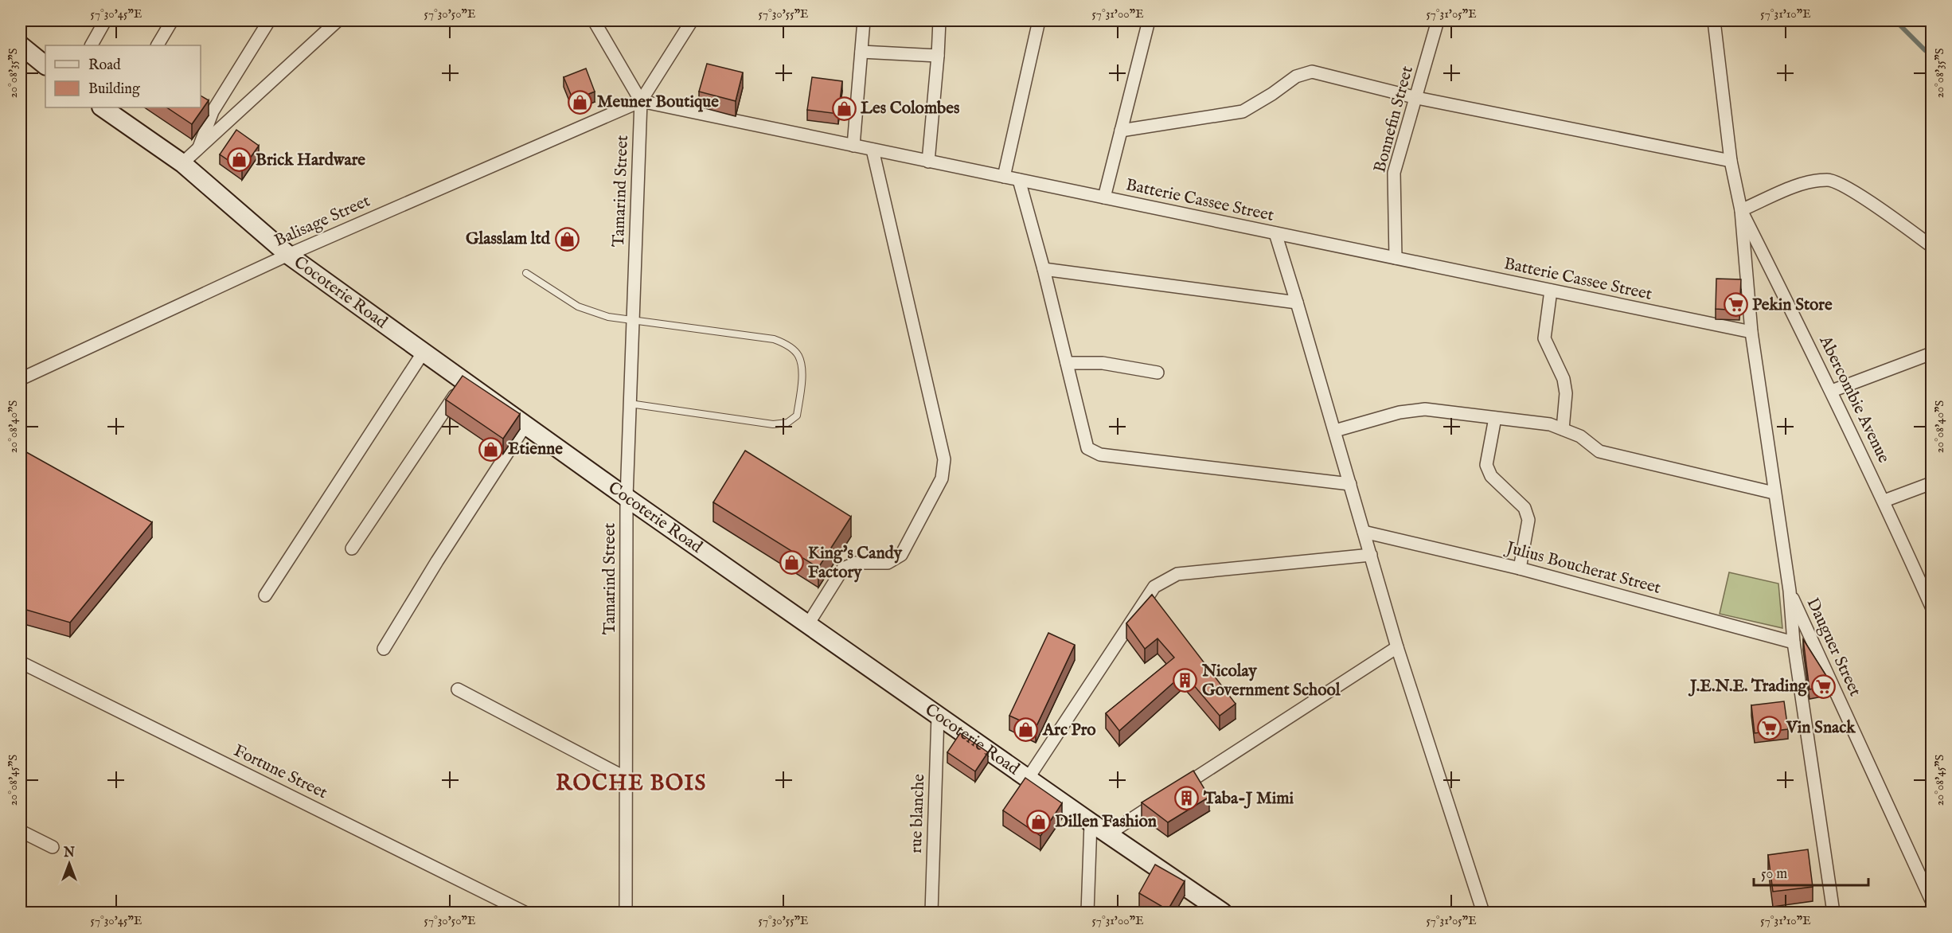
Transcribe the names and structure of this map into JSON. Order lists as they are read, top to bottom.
{
  "streets": {
    "street": [
      "Bonnefin Street",
      "Tamarind Street",
      "Batterie Cassee Street",
      "Balisage Street",
      "Cocoterie Road",
      "Abercombie Avenue",
      "Julius Boucherat Street",
      "Dauguer Street",
      "Fortune Street",
      "rue blanche"
    ]
  },
  "crossings": [
    ["Bonnefin Street", "Batterie Cassee Street"],
    ["Tamarind Street", "Batterie Cassee Street"],
    ["Tamarind Street", "Balisage Street"],
    ["Tamarind Street", "Cocoterie Road"],
    ["Batterie Cassee Street", "Balisage Street"],
    ["Balisage Street", "Cocoterie Road"],
    ["Cocoterie Road", "rue blanche"]
  ],
  "districts": ["ROCHE BOIS"],
  "places": {
    "shop": [
      "Meuner Boutique",
      "Les Colombes",
      "Brick Hardware",
      "Glasslam ltd",
      "Etienne",
      "King's Candy Factory",
      "Arc Pro",
      "Dillen Fashion"
    ],
    "supermarket": ["Pekin Store", "J.E.N.E. Trading", "Vin Snack"],
    "building": ["Nicolay Government School", "Taba-J Mimi"]
  },
  "legend": ["Road", "Building"],
  "scale_bar": "50 m",
  "north": "top",
  "coordinates": [
    "57°30'45\"E",
    "57°30'50\"E",
    "57°30'55\"E",
    "57°31'00\"E",
    "57°31'05\"E",
    "57°31'10\"E",
    "20°08'35\"S",
    "20°08'40\"S",
    "20°08'45\"S"
  ]
}
